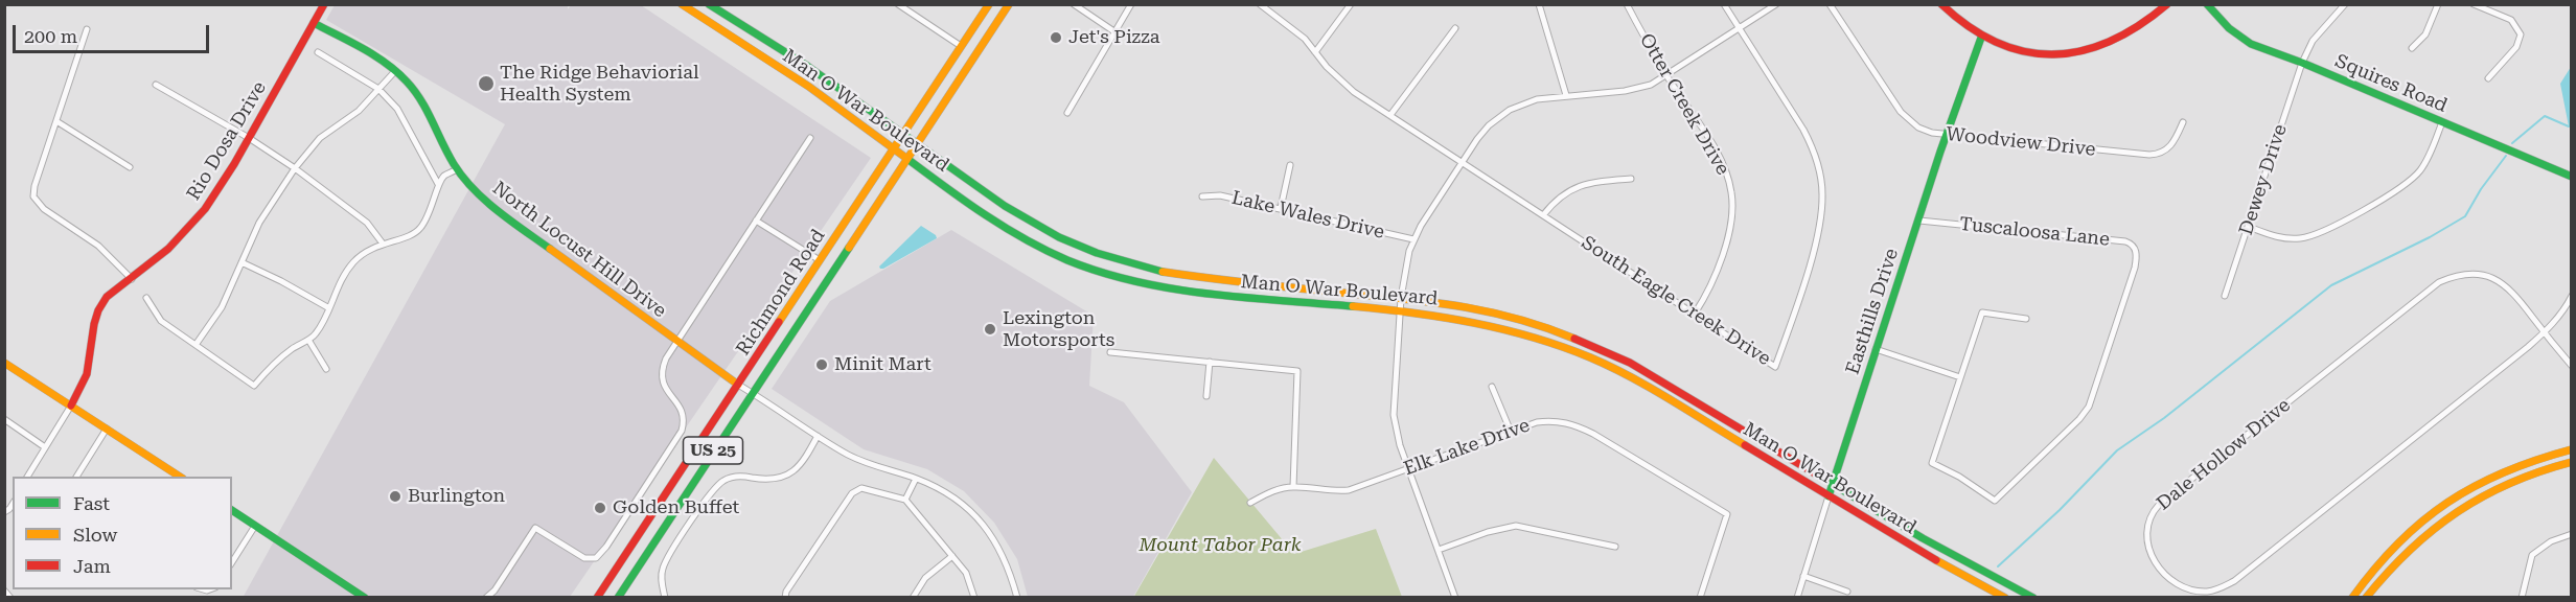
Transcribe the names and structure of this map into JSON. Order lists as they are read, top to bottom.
{
  "streets": {
    "main road": [
      "Squires Road",
      "Man O War Boulevard",
      "Rio Dosa Drive",
      "North Locust Hill Drive",
      "Richmond Road",
      "Easthills Drive",
      "US 25"
    ],
    "street": [
      "Otter Creek Drive",
      "Woodview Drive",
      "Dewey Drive",
      "Lake Wales Drive",
      "Tuscaloosa Lane",
      "South Eagle Creek Drive",
      "Elk Lake Drive",
      "Dale Hollow Drive"
    ]
  },
  "crossings": [
    ["Squires Road", "Dewey Drive"],
    ["Otter Creek Drive", "South Eagle Creek Drive"],
    ["Man O War Boulevard", "Richmond Road"],
    ["Man O War Boulevard", "Easthills Drive"],
    ["Rio Dosa Drive", "North Locust Hill Drive"],
    ["Woodview Drive", "Easthills Drive"],
    ["Tuscaloosa Lane", "Easthills Drive"],
    ["North Locust Hill Drive", "Richmond Road"]
  ],
  "parks": ["Mount Tabor Park"],
  "places": [
    "Jet's Pizza",
    "The Ridge Behaviorial Health System",
    "Lexington Motorsports",
    "Minit Mart",
    "Burlington",
    "Golden Buffet"
  ],
  "legend": ["Fast", "Slow", "Jam"],
  "scale_bar": "200 m"
}
